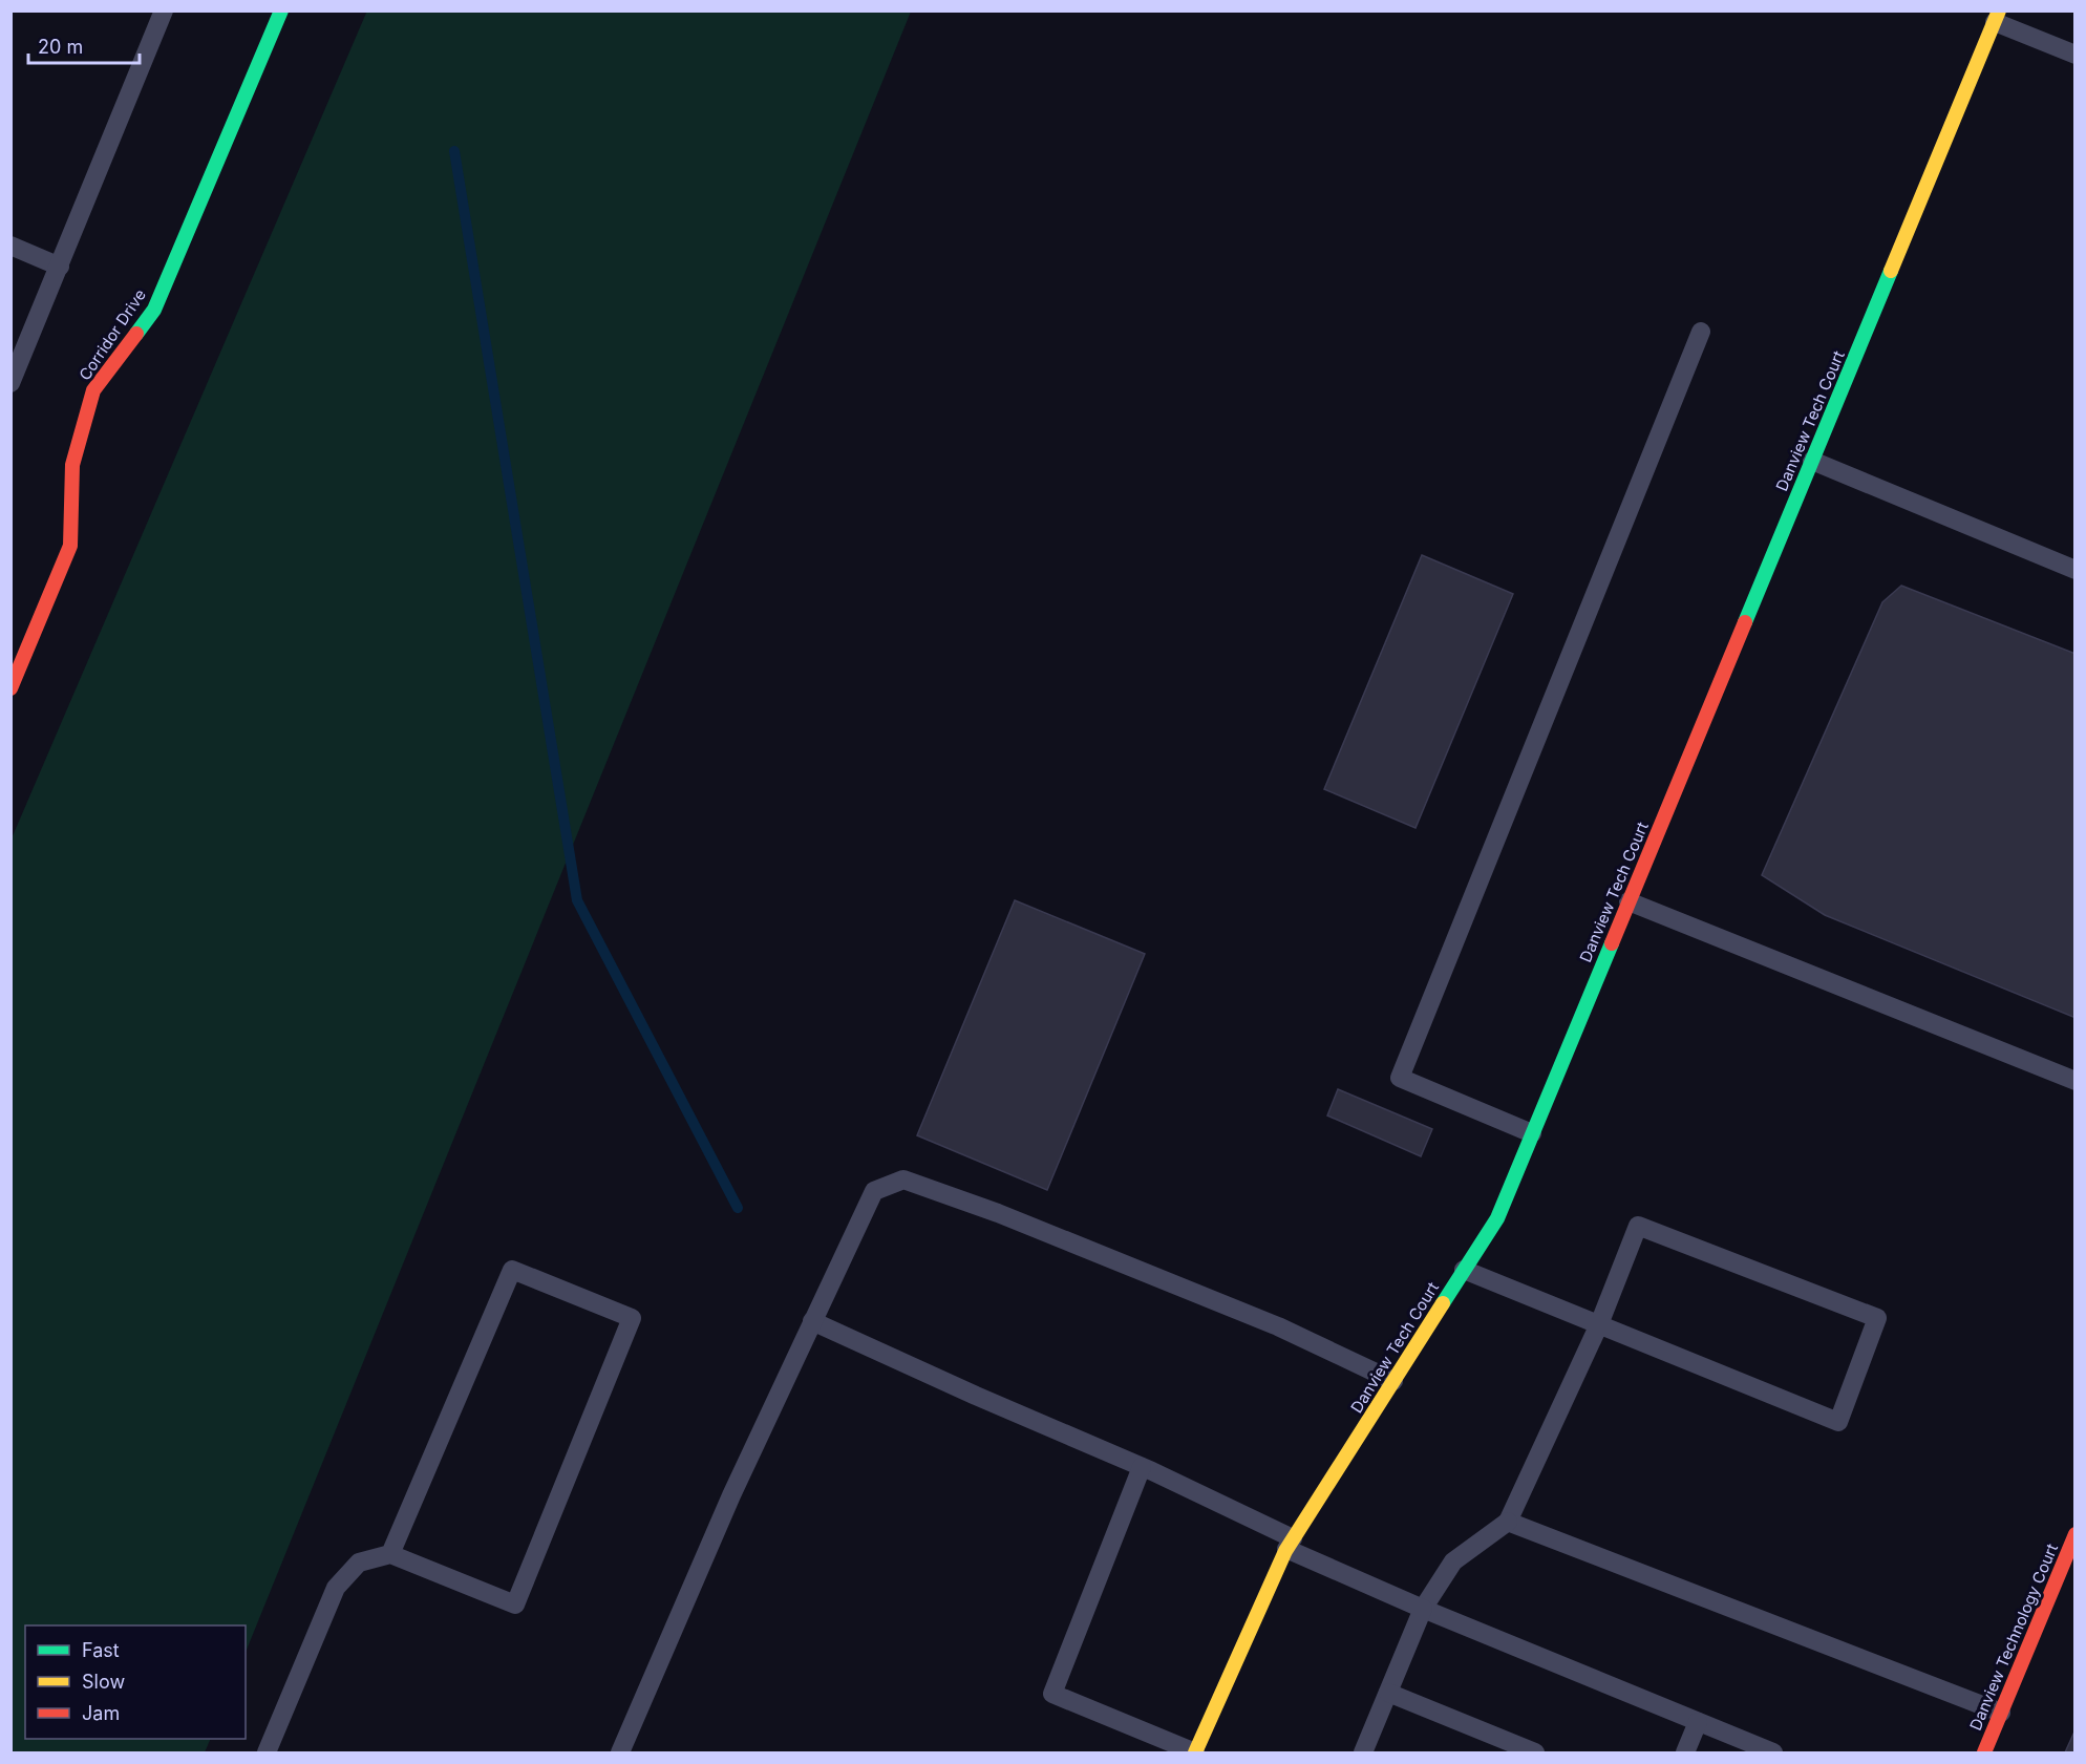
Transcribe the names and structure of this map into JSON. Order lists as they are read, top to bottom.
{
  "streets": {
    "street": ["Corridor Drive", "Danview Tech Court", "Danview Technology Court"]
  },
  "legend": ["Fast", "Slow", "Jam"],
  "scale_bar": "20 m"
}
